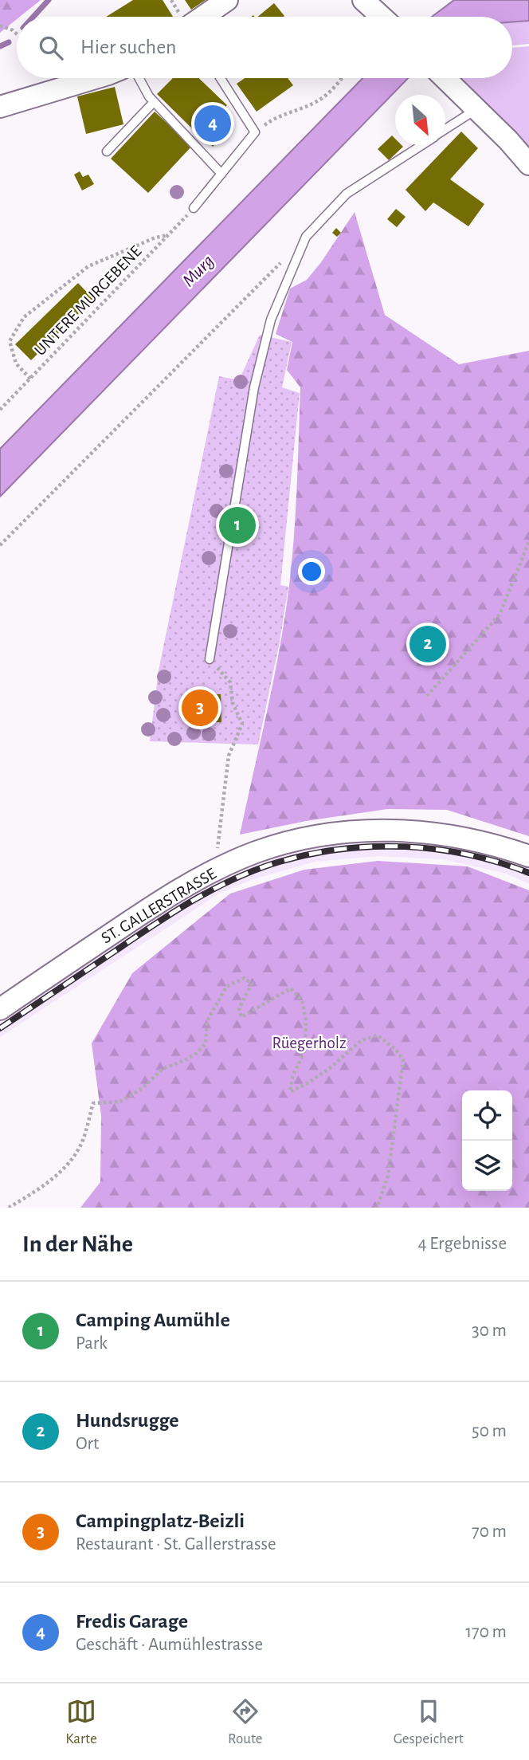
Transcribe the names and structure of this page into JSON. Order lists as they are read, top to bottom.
{
  "streets": {
    "main road": ["ST. GALLERSTRASSE"],
    "path": ["UNTERE MURGEBENE"]
  },
  "water": ["Murg"],
  "parks": ["Rüegerholz"],
  "north": "bottom right",
  "page": {
    "search": "Hier suchen",
    "pins": [
      "4",
      "1",
      "2",
      "3"
    ],
    "heading": ["In der Nähe", "4 Ergebnisse"],
    "list": [
      {
        "mark": "1",
        "name": "Camping Aumühle",
        "note": "Park",
        "value": "30 m"
      },
      {
        "mark": "2",
        "name": "Hundsrugge",
        "note": "Ort",
        "value": "50 m"
      },
      {
        "mark": "3",
        "name": "Campingplatz-Beizli",
        "note": "Restaurant · St. Gallerstrasse",
        "value": "70 m"
      },
      {
        "mark": "4",
        "name": "Fredis Garage",
        "note": "Geschäft · Aumühlestrasse",
        "value": "170 m"
      }
    ],
    "nav": ["Karte", "Route", "Gespeichert"]
  }
}
